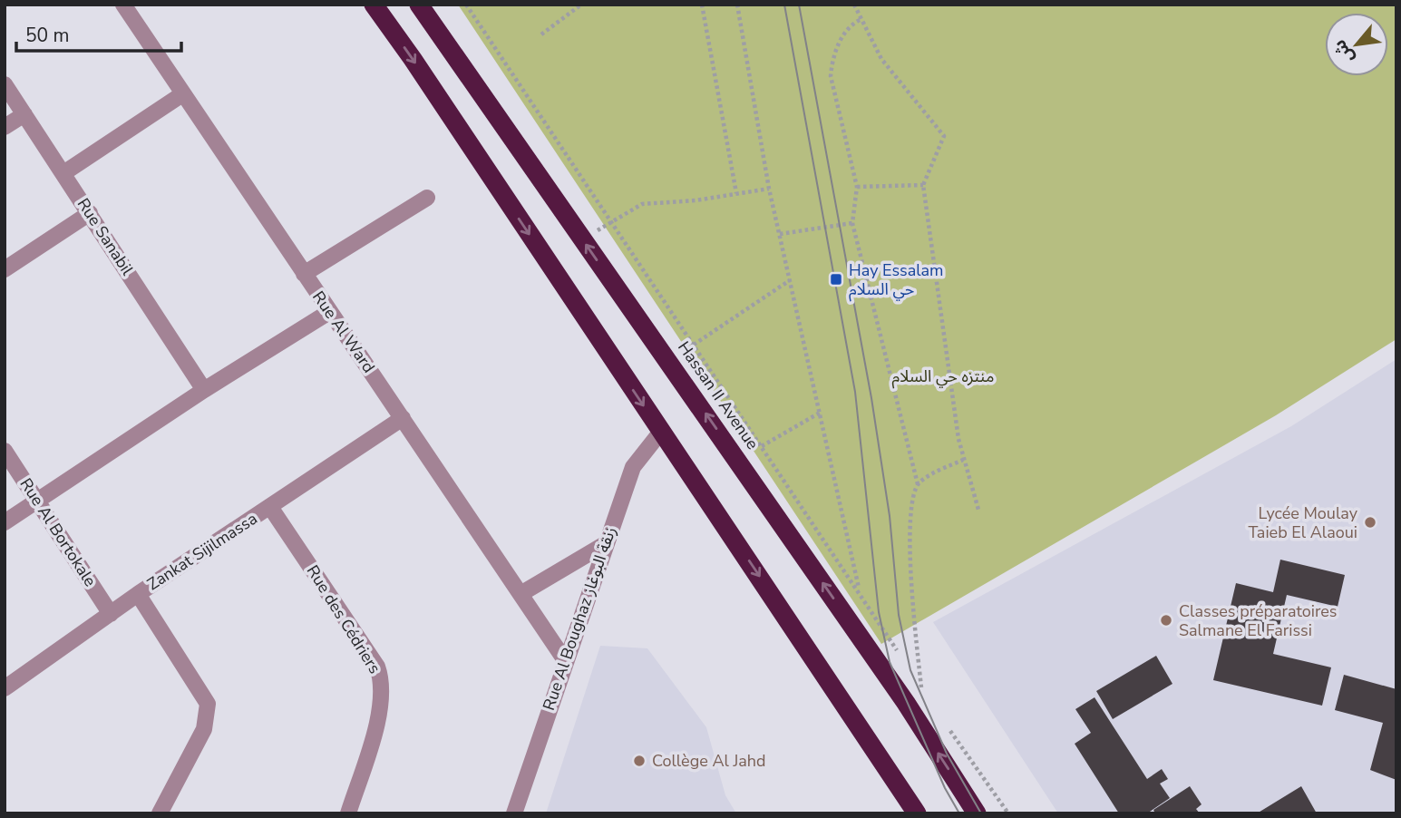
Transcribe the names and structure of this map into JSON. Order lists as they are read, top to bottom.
{
  "streets": {
    "highway": ["Hassan II Avenue"],
    "street": [
      "Rue Sanabil",
      "Rue Al Ward",
      "Rue Al Bortokale",
      "Zankat Sijilmassa",
      "Rue Al Boughaz زنقة البوغاز",
      "Rue des Cédriers"
    ]
  },
  "crossings": [
    ["Rue Al Ward", "Zankat Sijilmassa"],
    ["Rue Al Ward", "Rue Al Boughaz زنقة البوغاز"],
    ["Rue Al Bortokale", "Zankat Sijilmassa"],
    ["Zankat Sijilmassa", "Rue des Cédriers"]
  ],
  "parks": ["منتزه حي السلام"],
  "places": {
    "transit": ["Hay Essalam حي السلام"],
    "other": ["Lycée Moulay Taieb El Alaoui", "Classes préparatoires Salmane El Farissi", "Collège Al Jahd"]
  },
  "scale_bar": "50 m",
  "north": "bottom left"
}
